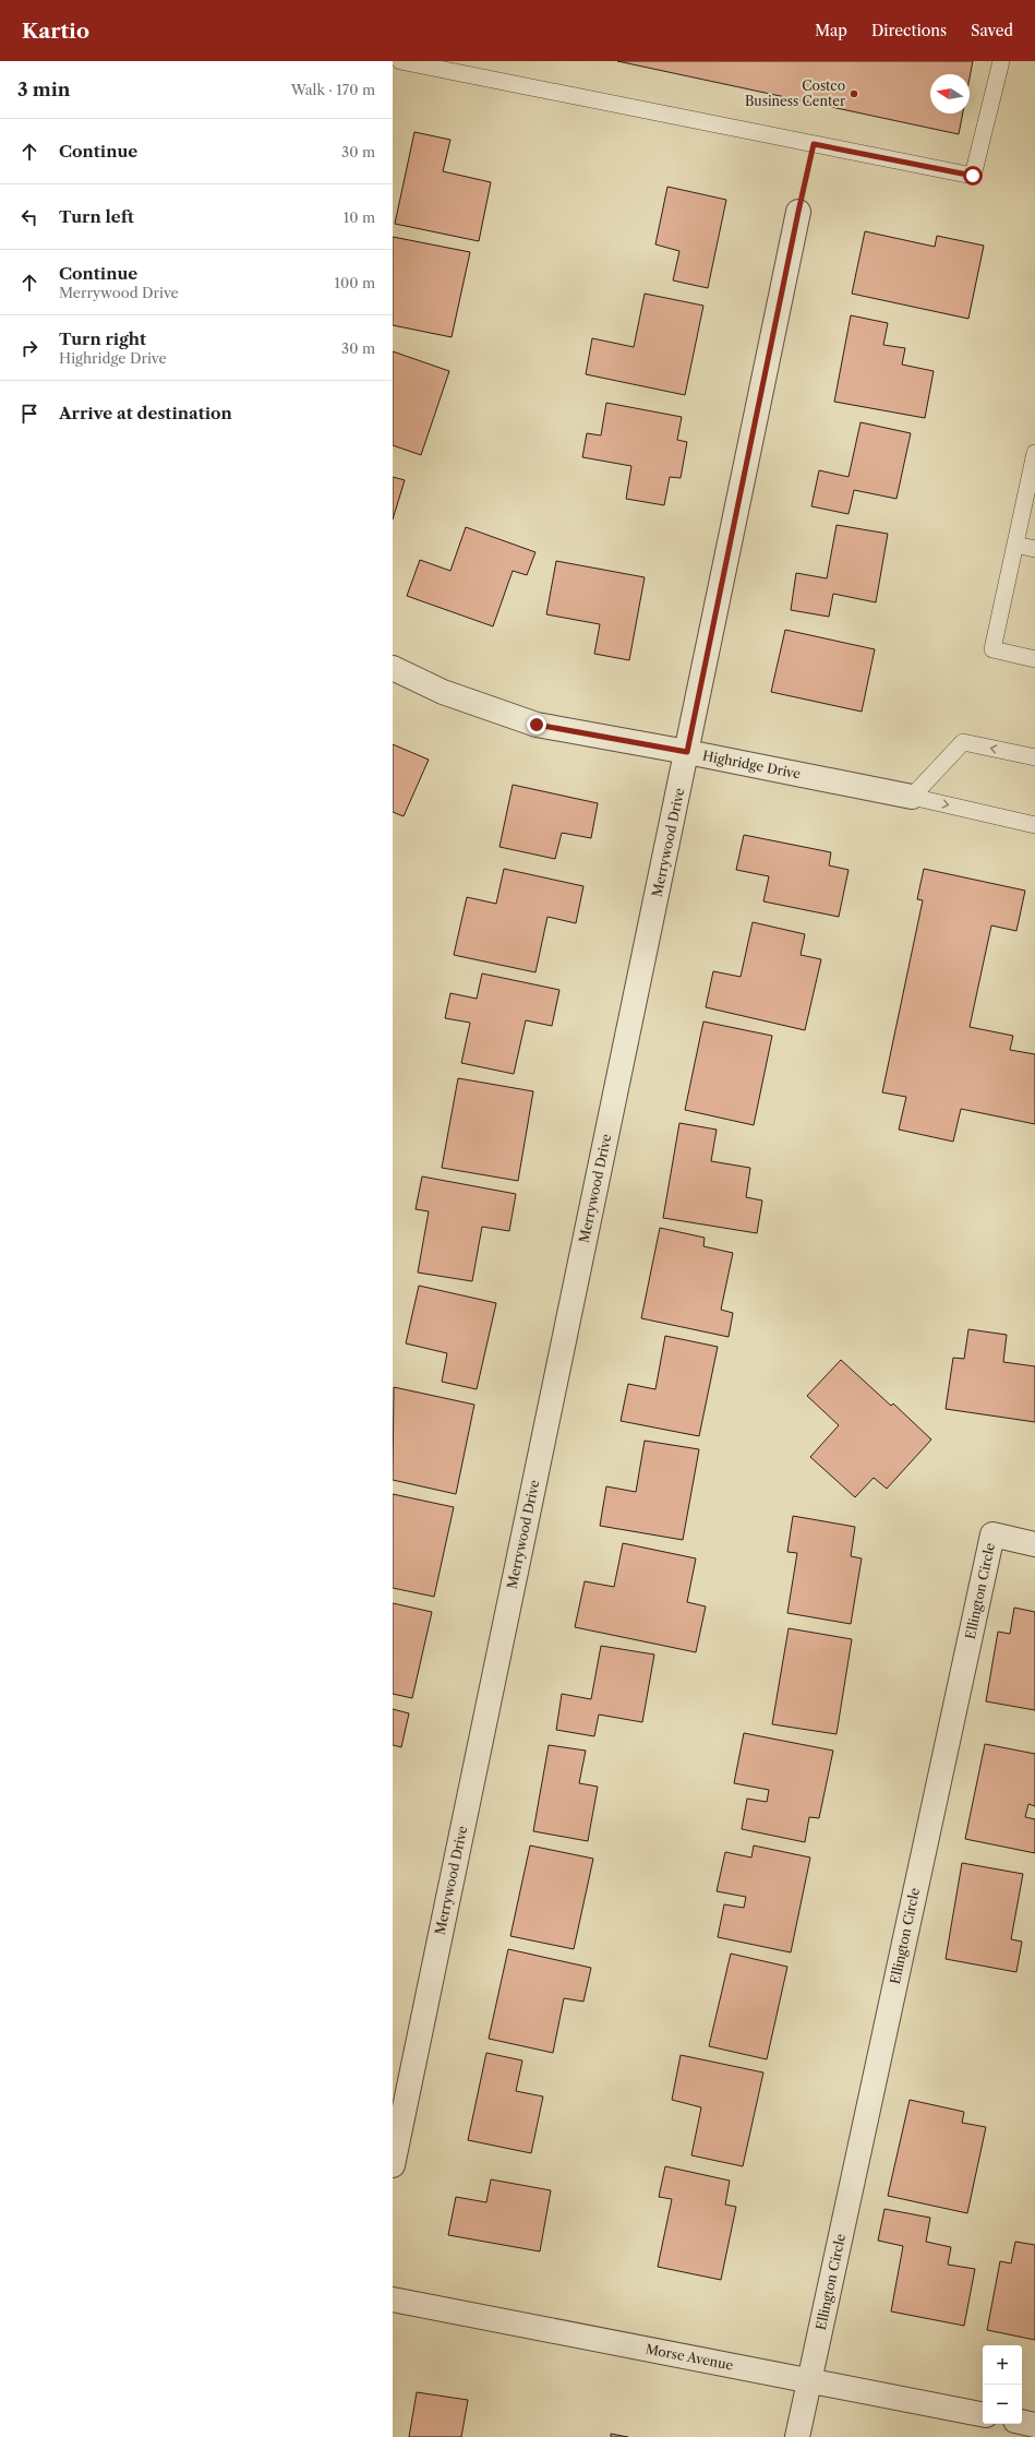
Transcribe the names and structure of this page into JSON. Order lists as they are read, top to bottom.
{
  "streets": {
    "street": [
      "Highridge Drive",
      "Merrywood Drive",
      "Ellington Circle",
      "Morse Avenue"
    ]
  },
  "crossings": [
    ["Highridge Drive", "Merrywood Drive"],
    ["Ellington Circle", "Morse Avenue"]
  ],
  "places": ["Costco Business Center"],
  "north": "left",
  "page": {
    "header": "Kartio",
    "nav": ["Map", "Directions", "Saved"],
    "heading": ["3 min", "Walk · 170 m"],
    "list": [
      ["Continue", "30 m"],
      ["Turn left", "10 m"],
      ["Continue", "Merrywood Drive", "100 m"],
      ["Turn right", "Highridge Drive", "30 m"],
      "Arrive at destination"
    ],
    "map_buttons": ["+", "−"]
  }
}
